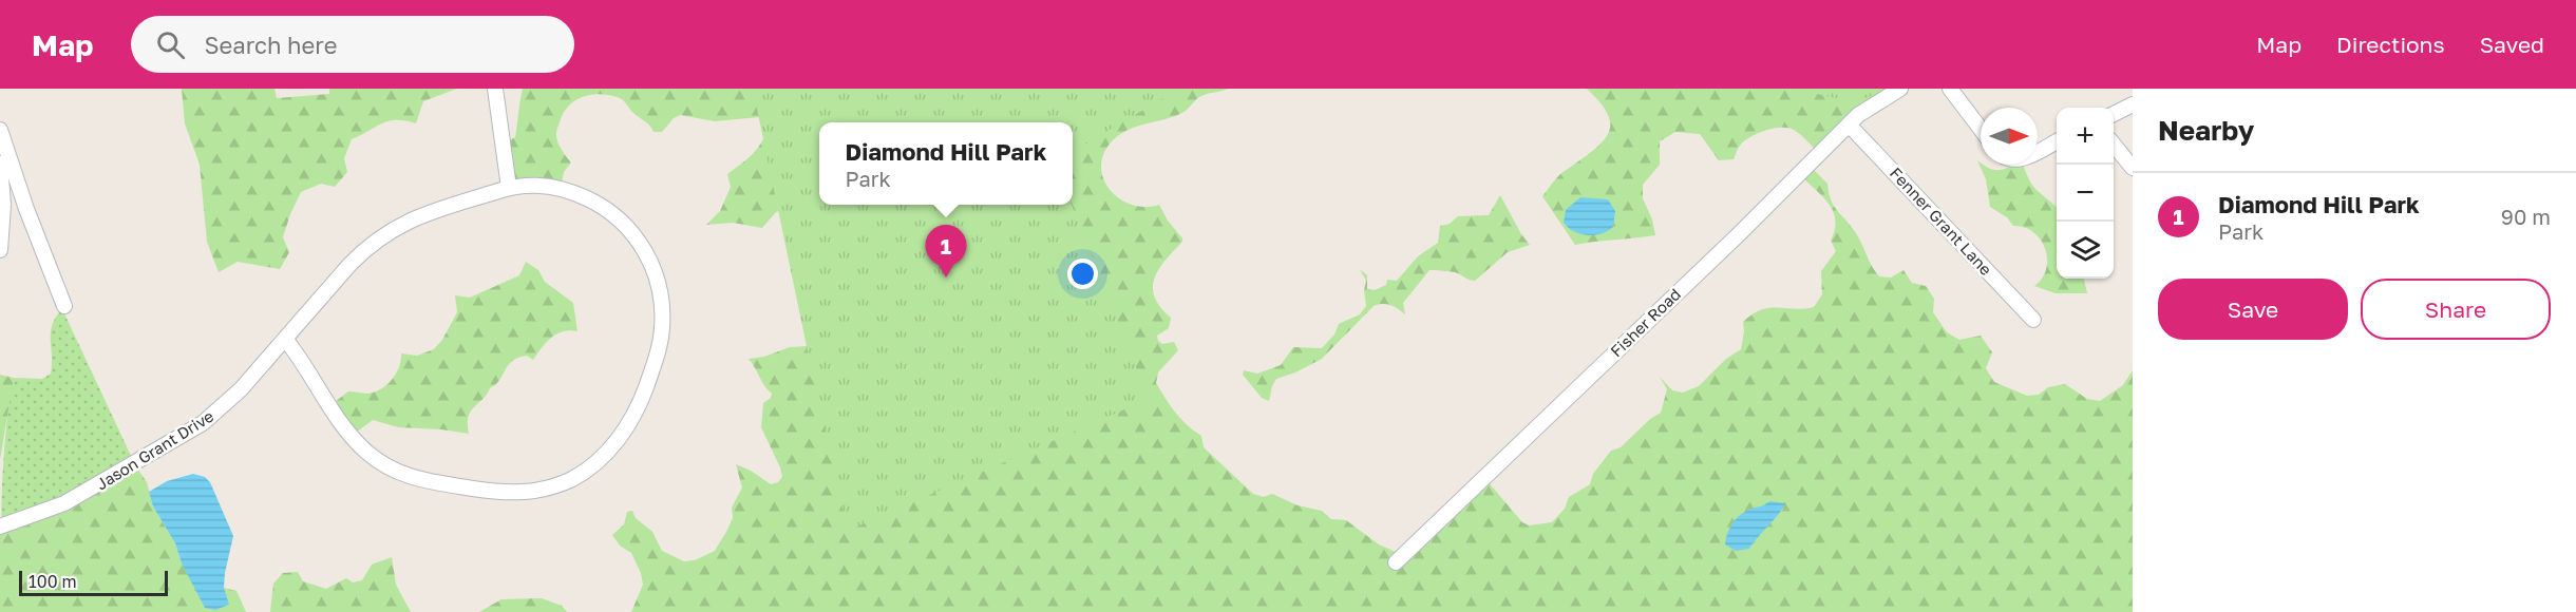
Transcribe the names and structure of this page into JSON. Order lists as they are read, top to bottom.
{
  "streets": {
    "street": ["Fenner Grant Lane", "Fisher Road", "Jason Grant Drive"]
  },
  "crossings": [
    ["Fenner Grant Lane", "Fisher Road"]
  ],
  "scale_bar": "100 m",
  "north": "right",
  "page": {
    "header": "Map",
    "search": "Search here",
    "nav": ["Map", "Directions", "Saved"],
    "heading": "Nearby",
    "map_buttons": ["+", "−"],
    "popup": ["Diamond Hill Park", "Park"],
    "list": [
      {
        "mark": "1",
        "name": "Diamond Hill Park",
        "note": "Park",
        "value": "90 m"
      }
    ],
    "pins": "1",
    "buttons": ["Save", "Share"],
    "scale": "100 m"
  }
}
